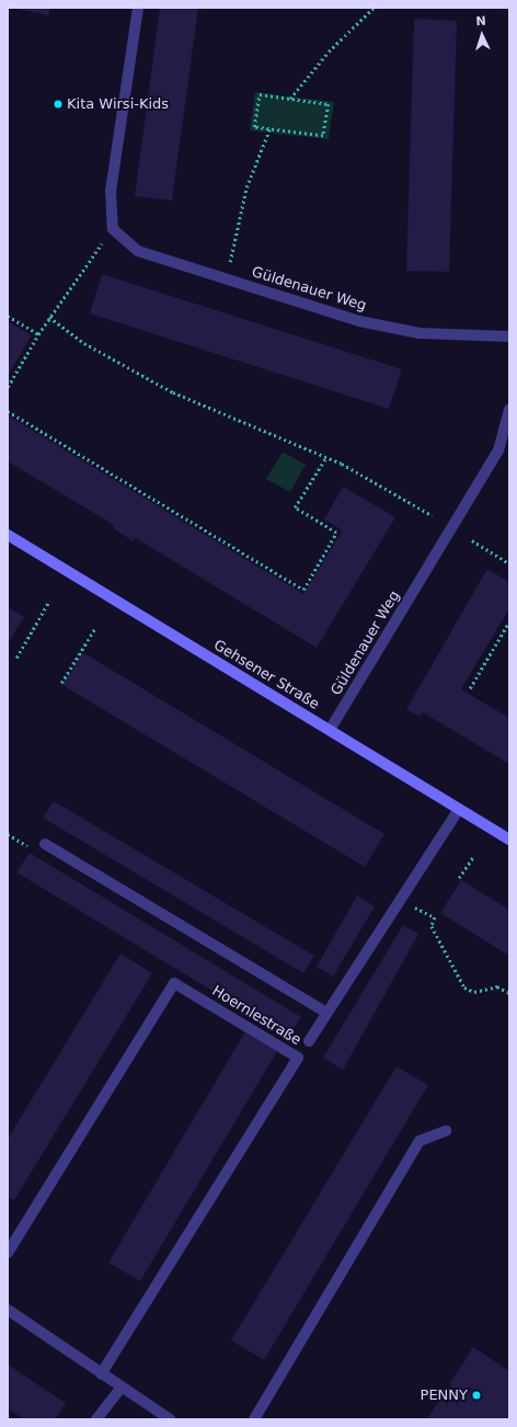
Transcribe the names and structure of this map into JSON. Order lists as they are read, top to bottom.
{
  "streets": {
    "main road": ["Gehsener Straße"],
    "street": ["Güldenauer Weg", "Hoernlestraße"]
  },
  "crossings": [
    ["Güldenauer Weg", "Gehsener Straße"]
  ],
  "places": ["Kita Wirsi-Kids", "PENNY"],
  "north": "top"
}
